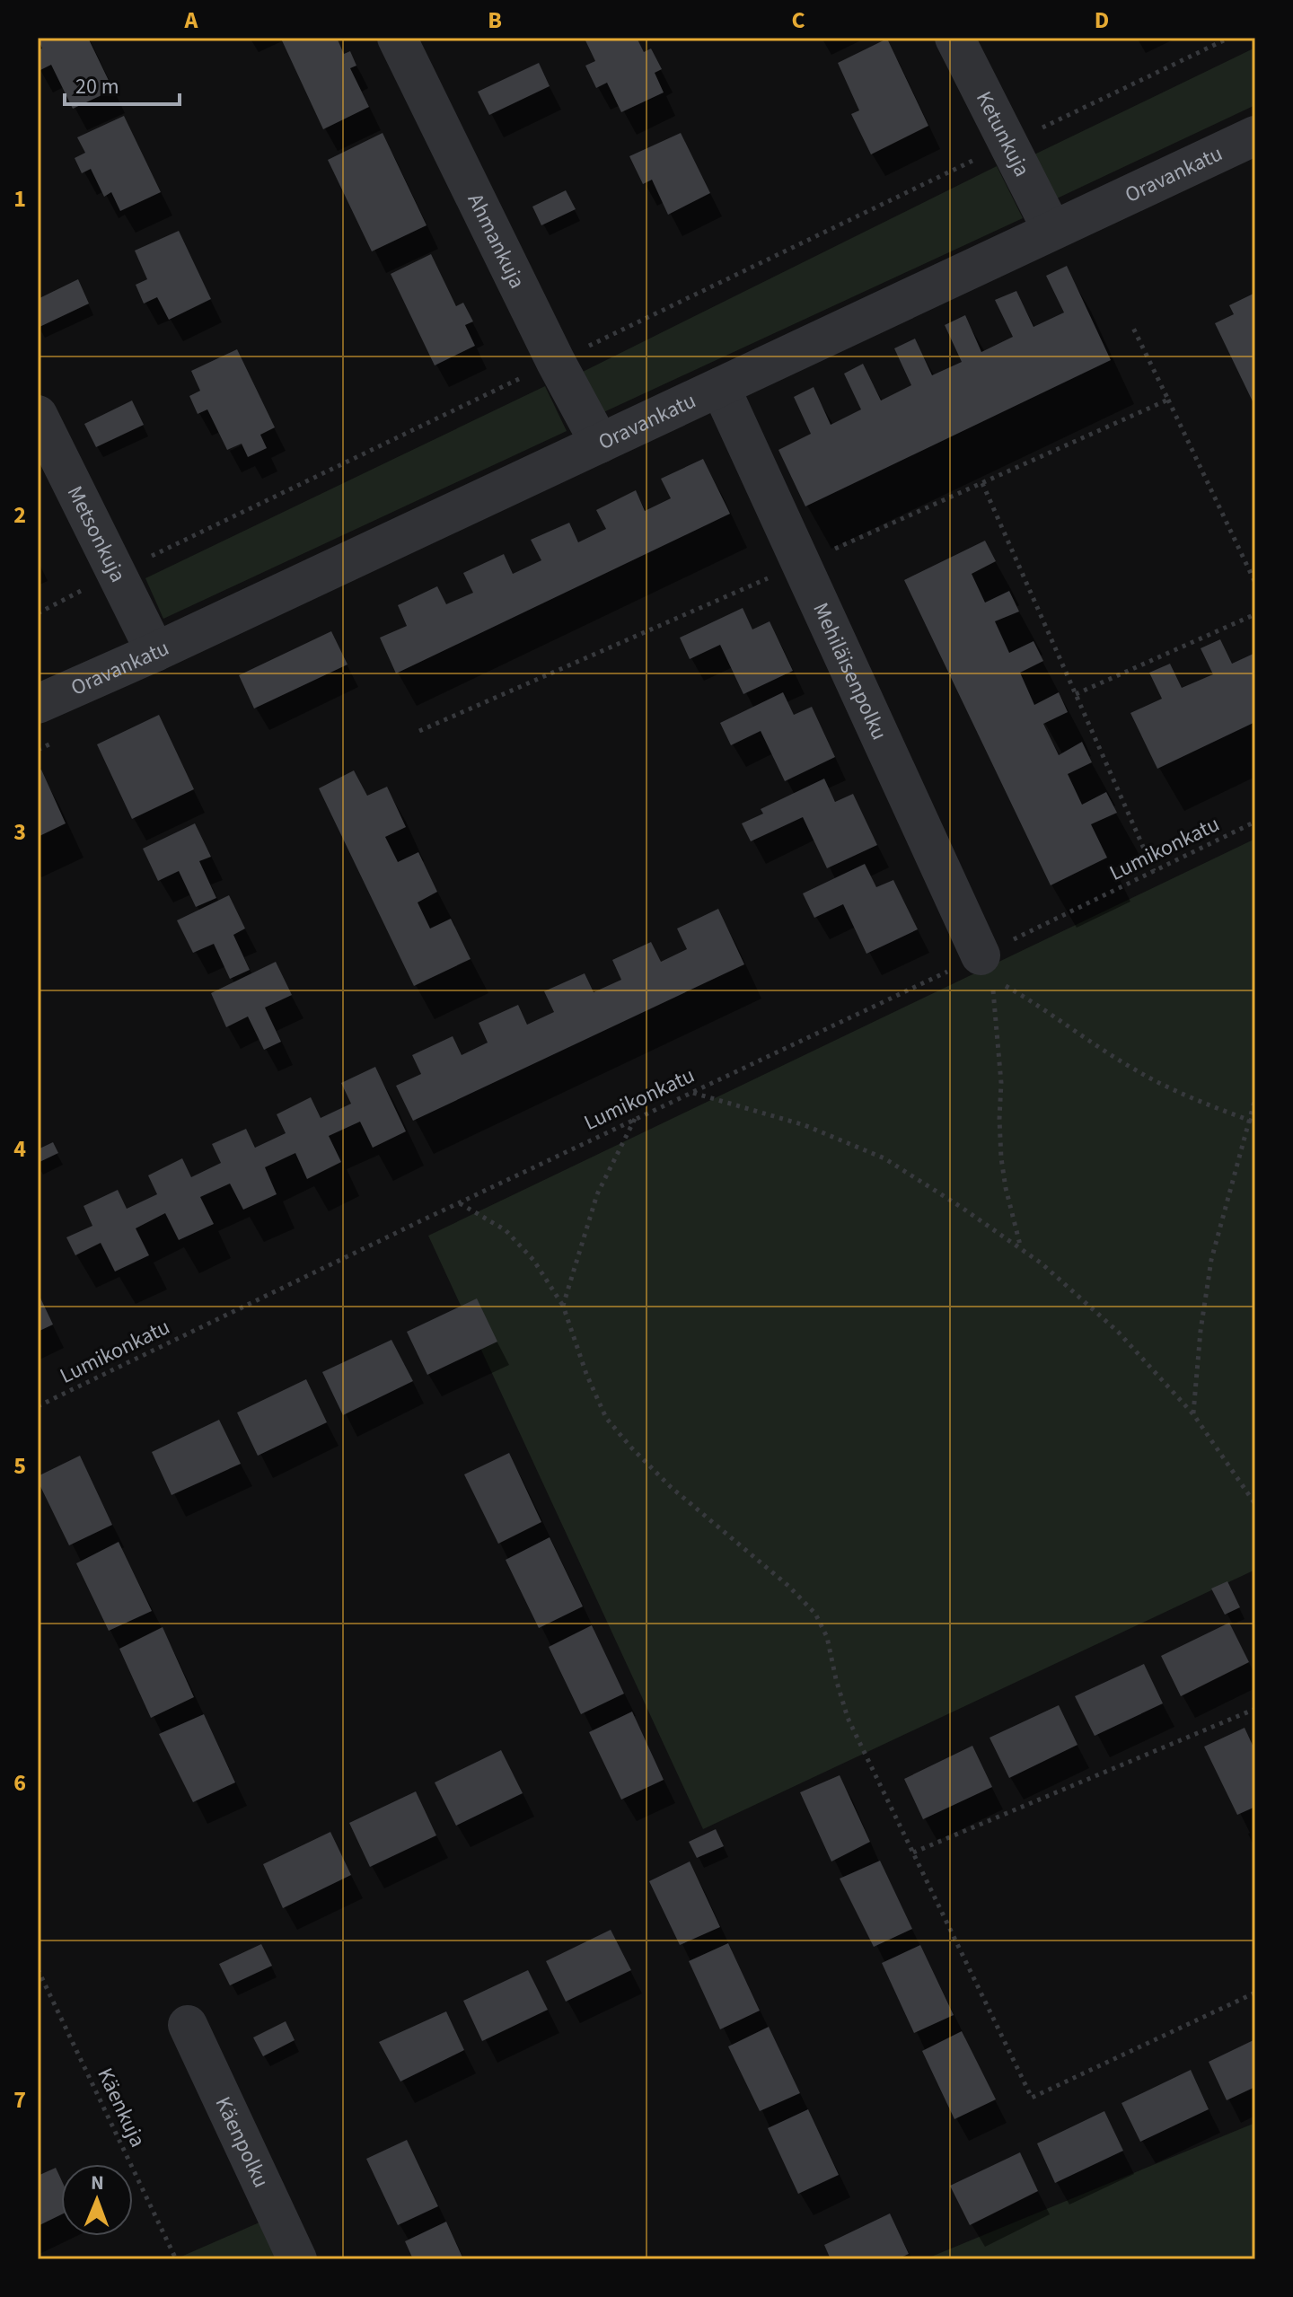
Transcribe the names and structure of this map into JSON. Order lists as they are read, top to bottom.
{
  "streets": {
    "street": [
      "Ketunkuja",
      "Oravankatu",
      "Ahmankuja",
      "Metsonkuja",
      "Mehiläisenpolku",
      "Käenpolku"
    ],
    "path": ["Lumikonkatu", "Käenkuja"]
  },
  "crossings": [
    ["Ketunkuja", "Oravankatu"],
    ["Oravankatu", "Ahmankuja"],
    ["Oravankatu", "Metsonkuja"],
    ["Oravankatu", "Mehiläisenpolku"],
    ["Mehiläisenpolku", "Lumikonkatu"]
  ],
  "scale_bar": "20 m",
  "north": "top",
  "grid": {
    "columns": [
      "A",
      "B",
      "C",
      "D"
    ],
    "rows": [
      "1",
      "2",
      "3",
      "4",
      "5",
      "6",
      "7"
    ]
  }
}
